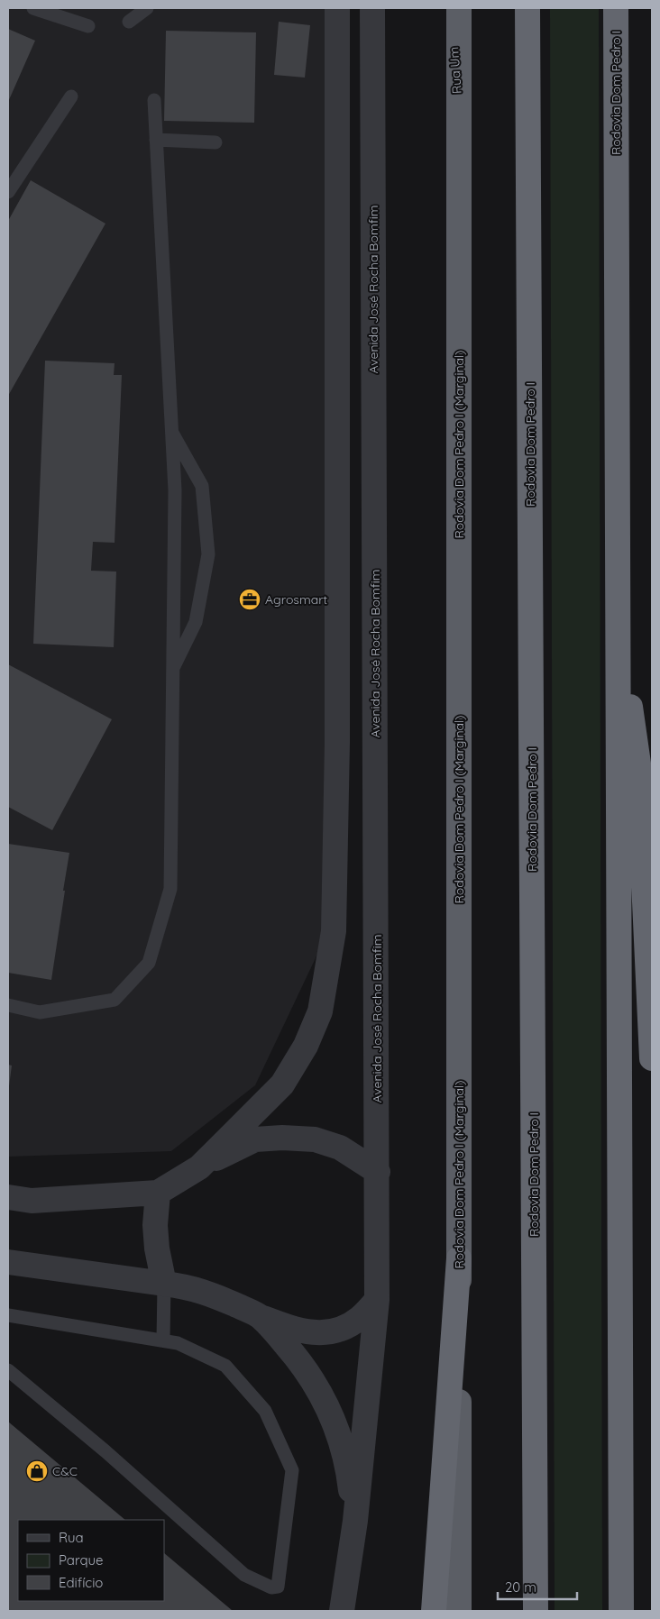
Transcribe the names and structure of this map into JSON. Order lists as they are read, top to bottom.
{
  "streets": {
    "highway": ["Rodovia Dom Pedro I", "Rodovia Dom Pedro I (Marginal)"],
    "street": ["Rua Um", "Avenida José Rocha Bomfim"]
  },
  "crossings": [
    ["Rua Um", "Rodovia Dom Pedro I (Marginal)"]
  ],
  "places": {
    "office": ["Agrosmart"],
    "shop": ["C&C"]
  },
  "legend": ["Rua", "Parque", "Edifício"],
  "scale_bar": "20 m"
}
